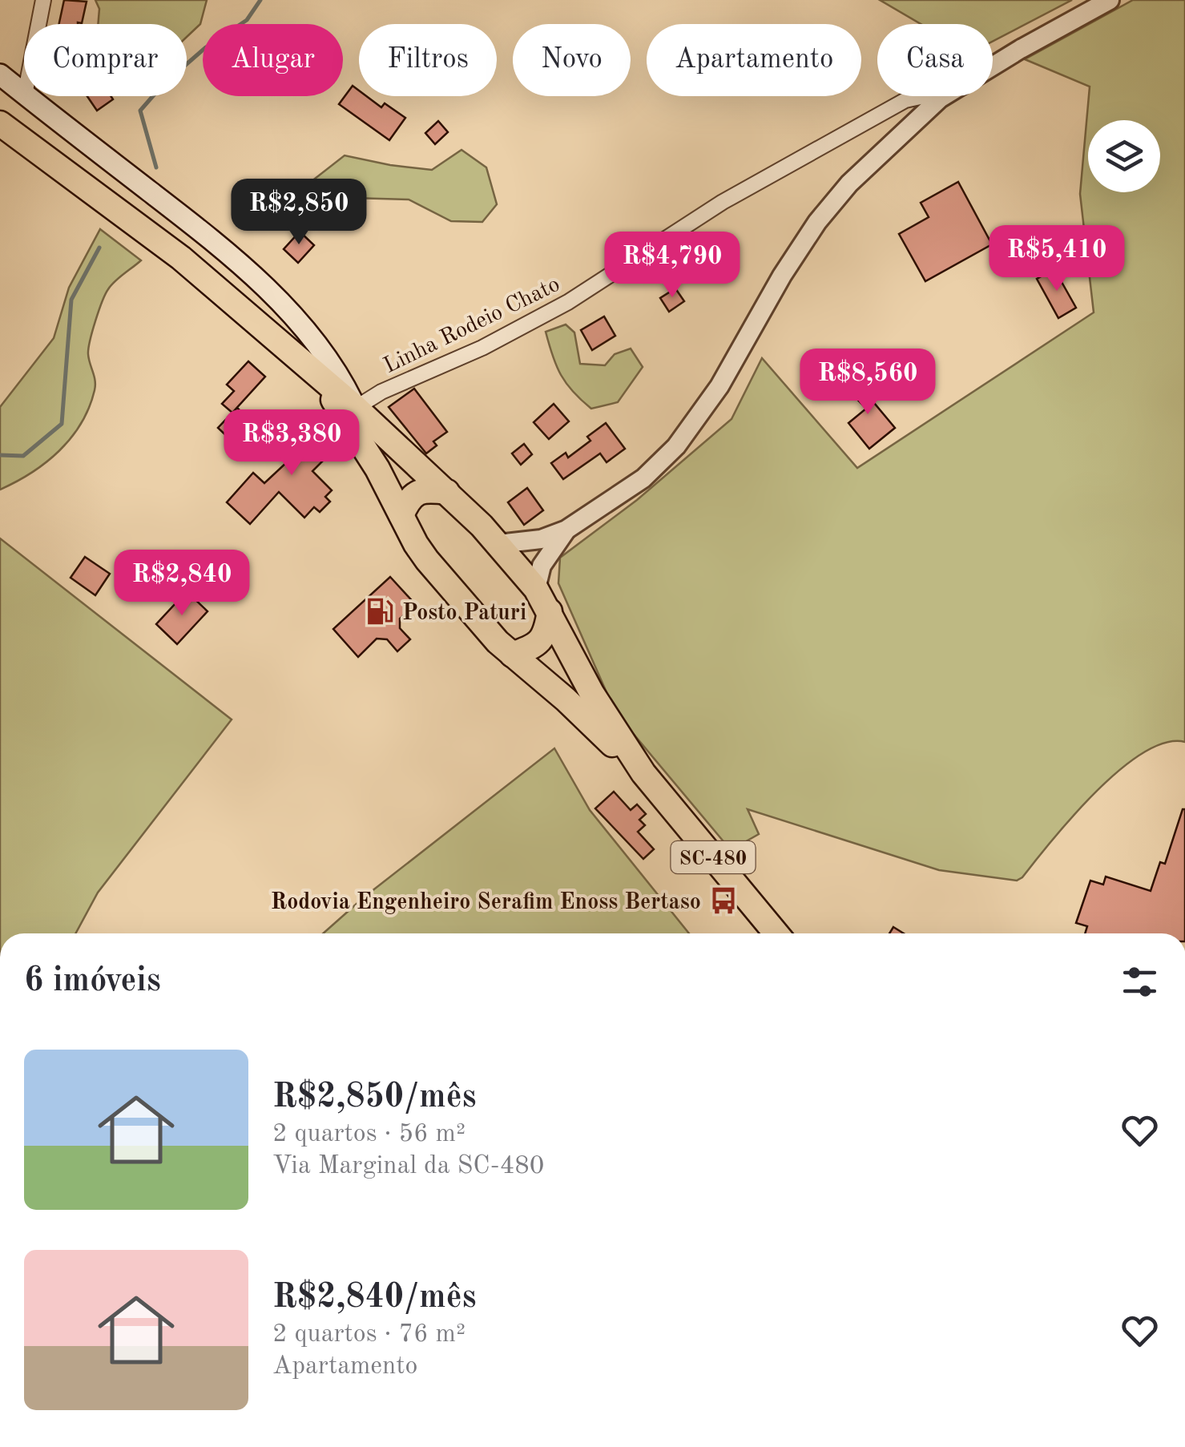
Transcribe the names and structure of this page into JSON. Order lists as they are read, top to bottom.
{
  "streets": {
    "highway": ["SC-480"],
    "street": ["Linha Rodeio Chato"]
  },
  "crossings": [
    ["Linha Rodeio Chato", "SC-480"]
  ],
  "places": {
    "fuel station": ["Posto Paturi"],
    "bus stop": ["Rodovia Engenheiro Serafim Enoss Bertaso"]
  },
  "page": {
    "chip": [
      "Comprar",
      "Alugar",
      "Filtros",
      "Novo",
      "Apartamento",
      "Casa"
    ],
    "price": [
      "R$2,850",
      "R$5,410",
      "R$4,790",
      "R$8,560",
      "R$3,380",
      "R$2,840"
    ],
    "heading": "6 imóveis",
    "list": [
      {
        "name": "R$2,850/mês",
        "note": "2 quartos · 56 m² · Via Marginal da SC-480"
      },
      {
        "name": "R$2,840/mês",
        "note": "2 quartos · 76 m² · Apartamento"
      }
    ]
  }
}
